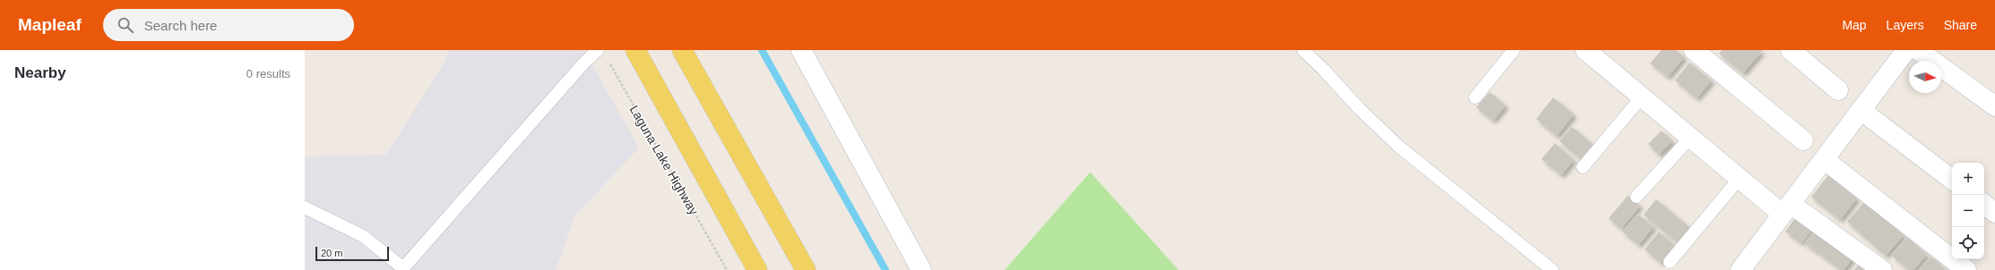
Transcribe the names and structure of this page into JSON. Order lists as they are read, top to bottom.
{
  "streets": {
    "path": ["Laguna Lake Highway"]
  },
  "scale_bar": "20 m",
  "north": "right",
  "page": {
    "header": "Mapleaf",
    "search": "Search here",
    "nav": ["Map", "Layers", "Share"],
    "heading": ["Nearby", "0 results"],
    "map_buttons": ["+", "−"],
    "scale": "20 m"
  }
}
